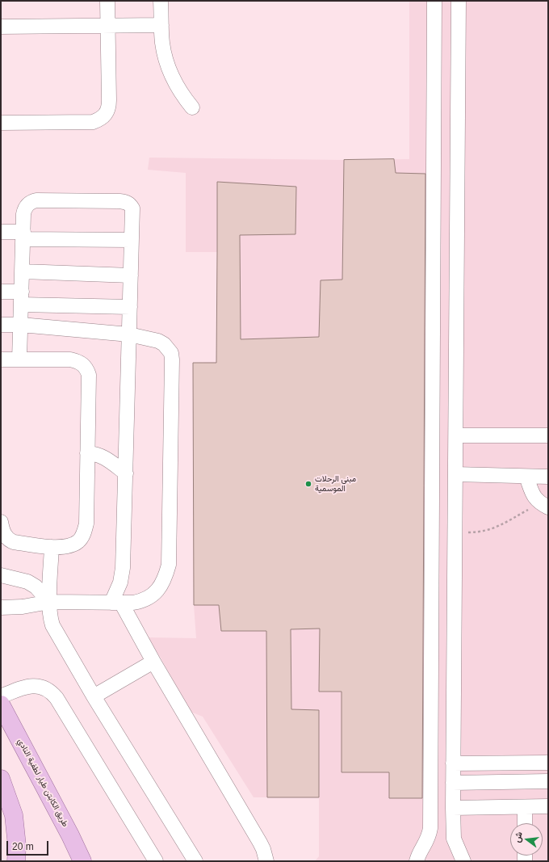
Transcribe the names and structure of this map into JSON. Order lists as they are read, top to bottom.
{
  "streets": {
    "main road": ["طريق الكابتن طيار لطفية النادي"]
  },
  "places": ["مبنى الرحلات الموسمية"],
  "scale_bar": "20 m",
  "north": "left"
}
